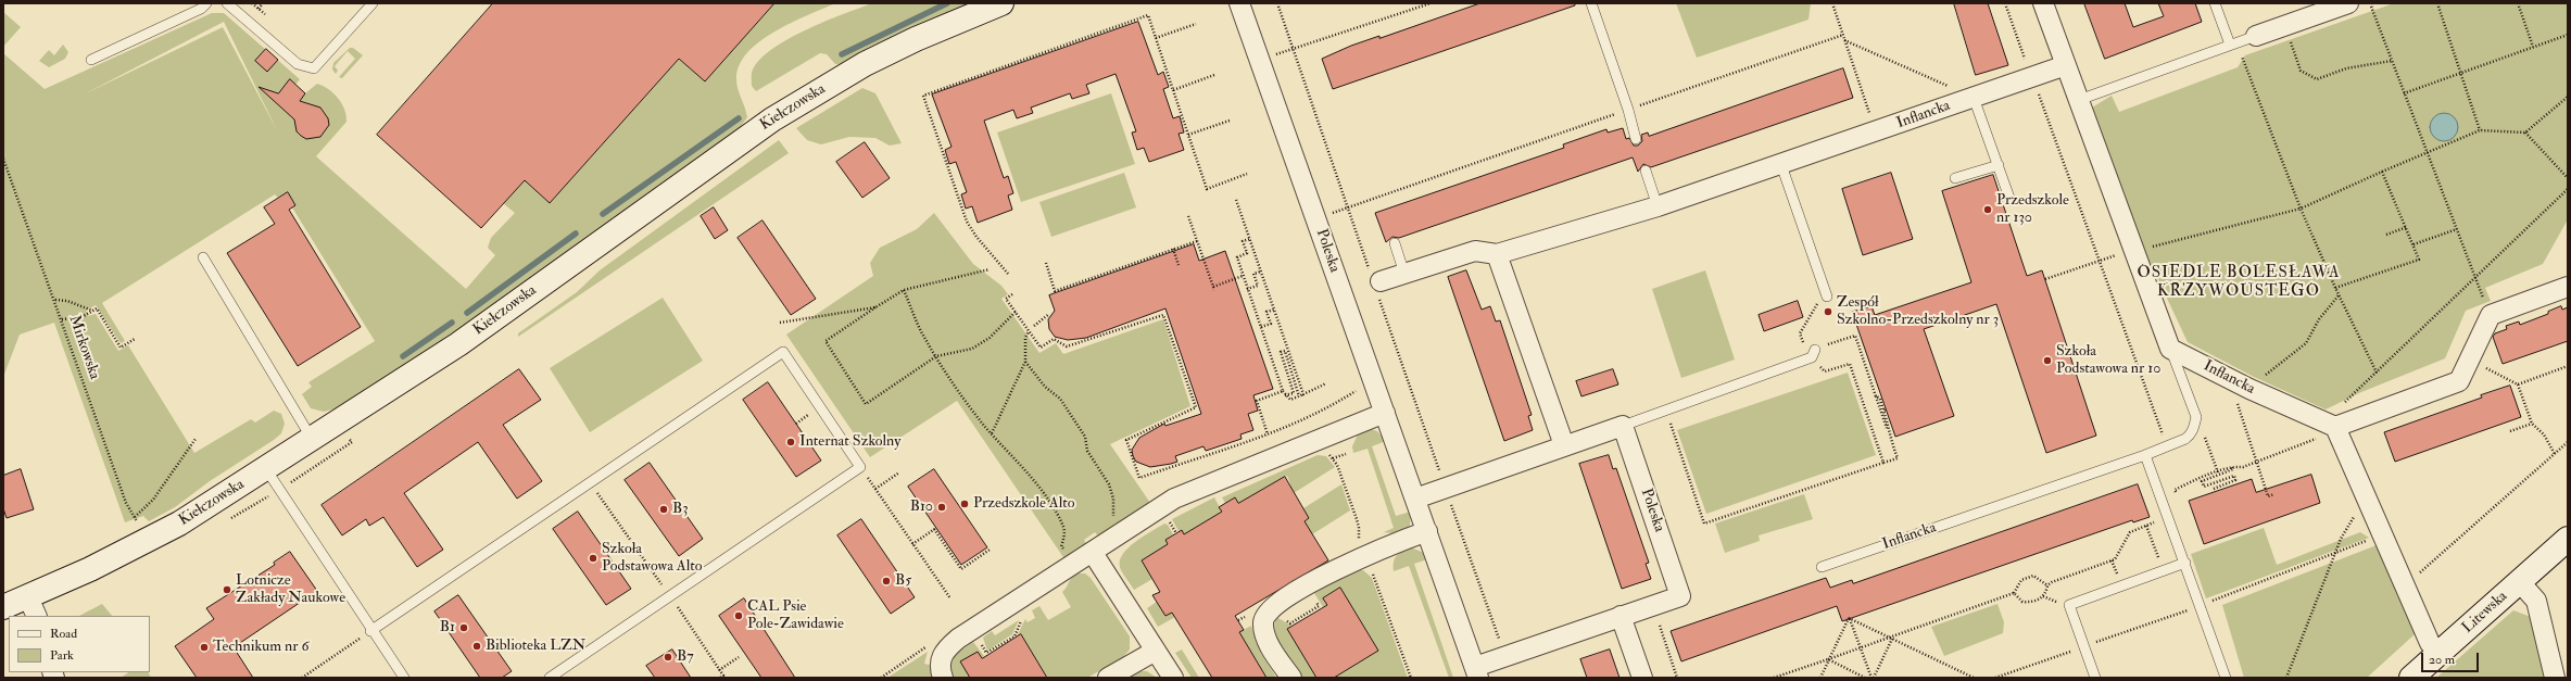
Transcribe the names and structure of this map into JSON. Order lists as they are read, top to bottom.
{
  "streets": {
    "street": [
      "Kiełczowska",
      "Inflancka",
      "Poleska",
      "Litewska"
    ],
    "path": ["Mirkowska"]
  },
  "crossings": [
    ["Kiełczowska", "Mirkowska"]
  ],
  "districts": ["OSIEDLE BOLESŁAWA KRZYWOUSTEGO"],
  "places": [
    "Przedszkole nr 130",
    "Zespół Szkolno-Przedszkolny nr 3",
    "Szkoła Podstawowa nr 10",
    "Internat Szkolny",
    "Przedszkole Alto",
    "B10",
    "B3",
    "Szkoła Podstawowa Alto",
    "B5",
    "Lotnicze Zakłady Naukowe",
    "CAL Psie Pole-Zawidawie",
    "B1",
    "Biblioteka LZN",
    "Technikum nr 6",
    "B7"
  ],
  "legend": ["Road", "Park"],
  "scale_bar": "20 m"
}
